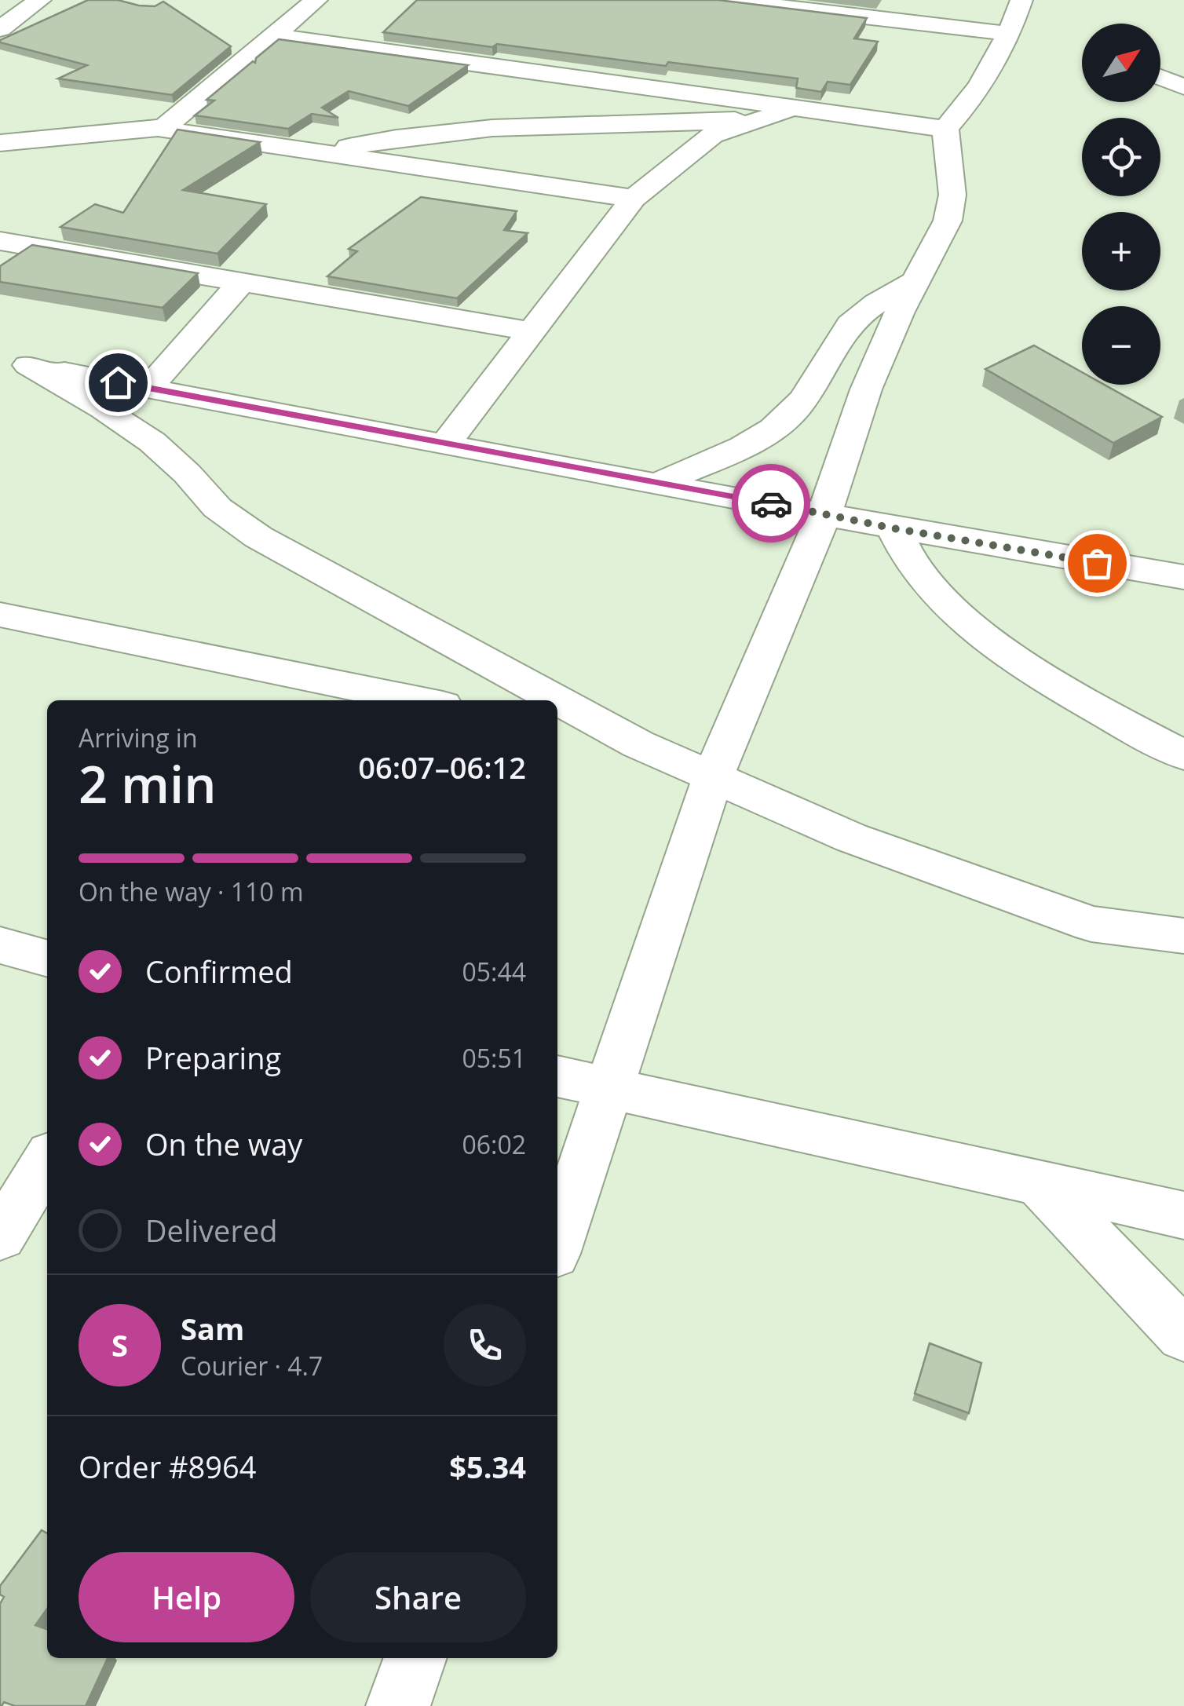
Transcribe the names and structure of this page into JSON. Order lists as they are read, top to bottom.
{
  "north": "top right",
  "page": {
    "map_buttons": ["+", "−"],
    "heading": ["2 min", "Arriving in", "06:07–06:12"],
    "panel": [
      "Sam",
      "Courier · 4.7",
      "Order #8964",
      "$5.34"
    ],
    "bar": "On the way · 110 m",
    "list": [
      ["Confirmed", "05:44"],
      ["Preparing", "05:51"],
      ["On the way", "06:02"],
      "Delivered"
    ],
    "round": "S",
    "buttons": ["Help", "Share"]
  }
}
